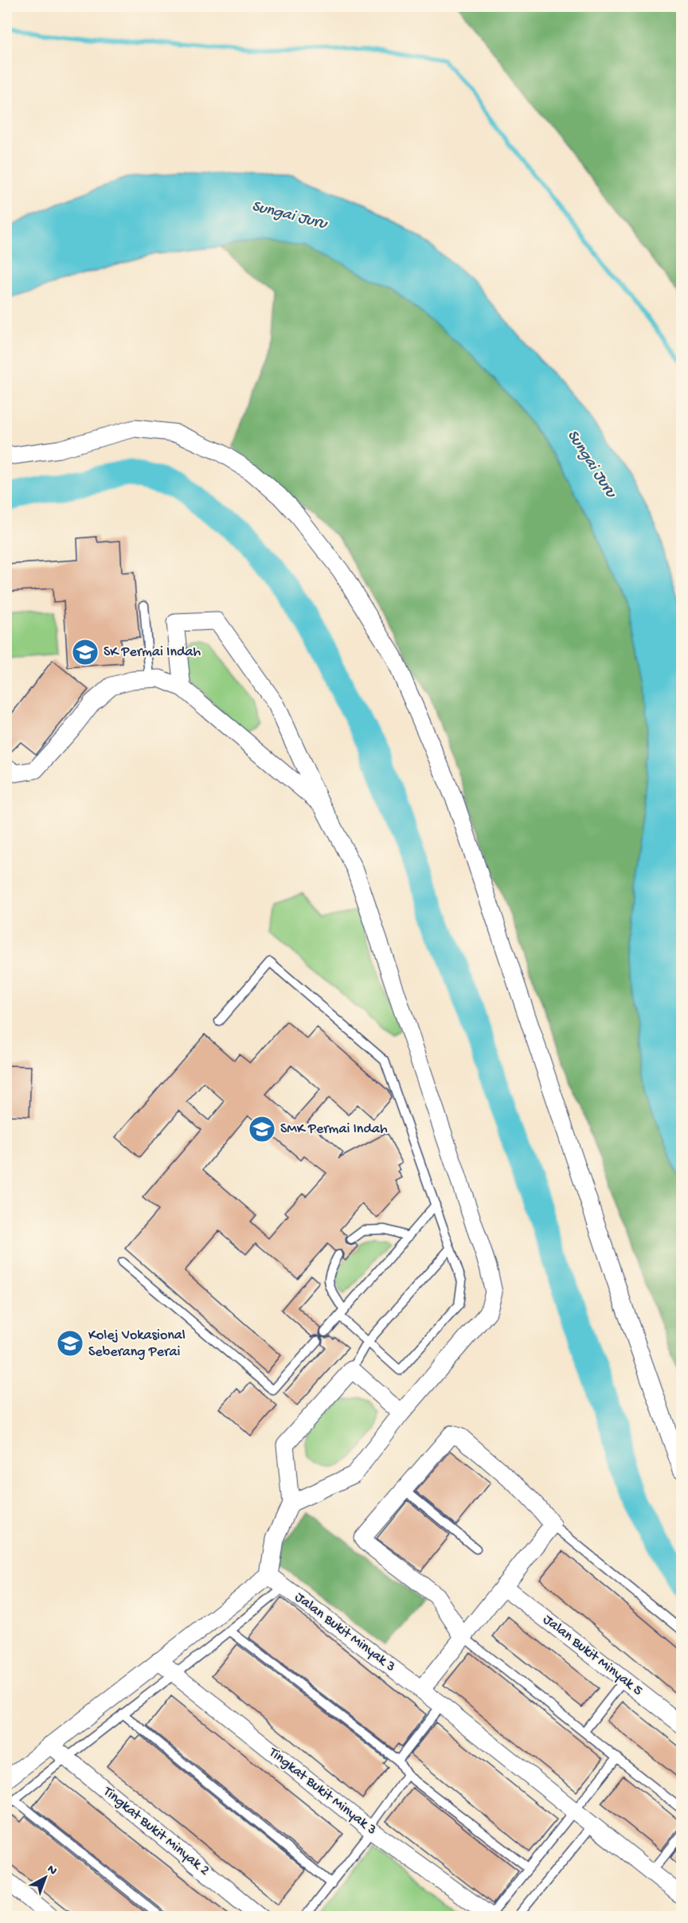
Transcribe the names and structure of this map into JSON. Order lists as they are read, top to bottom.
{
  "streets": {
    "street": [
      "Jalan Bukit Minyak 3",
      "Jalan Bukit Minyak 5",
      "Tingkat Bukit Minyak 3",
      "Tingkat Bukit Minyak 2"
    ]
  },
  "water": ["Sungai Juru"],
  "places": {
    "school or university": ["SK Permai Indah", "SMK Permai Indah", "Kolej Vokasional Seberang Perai"]
  },
  "north": "top right"
}
